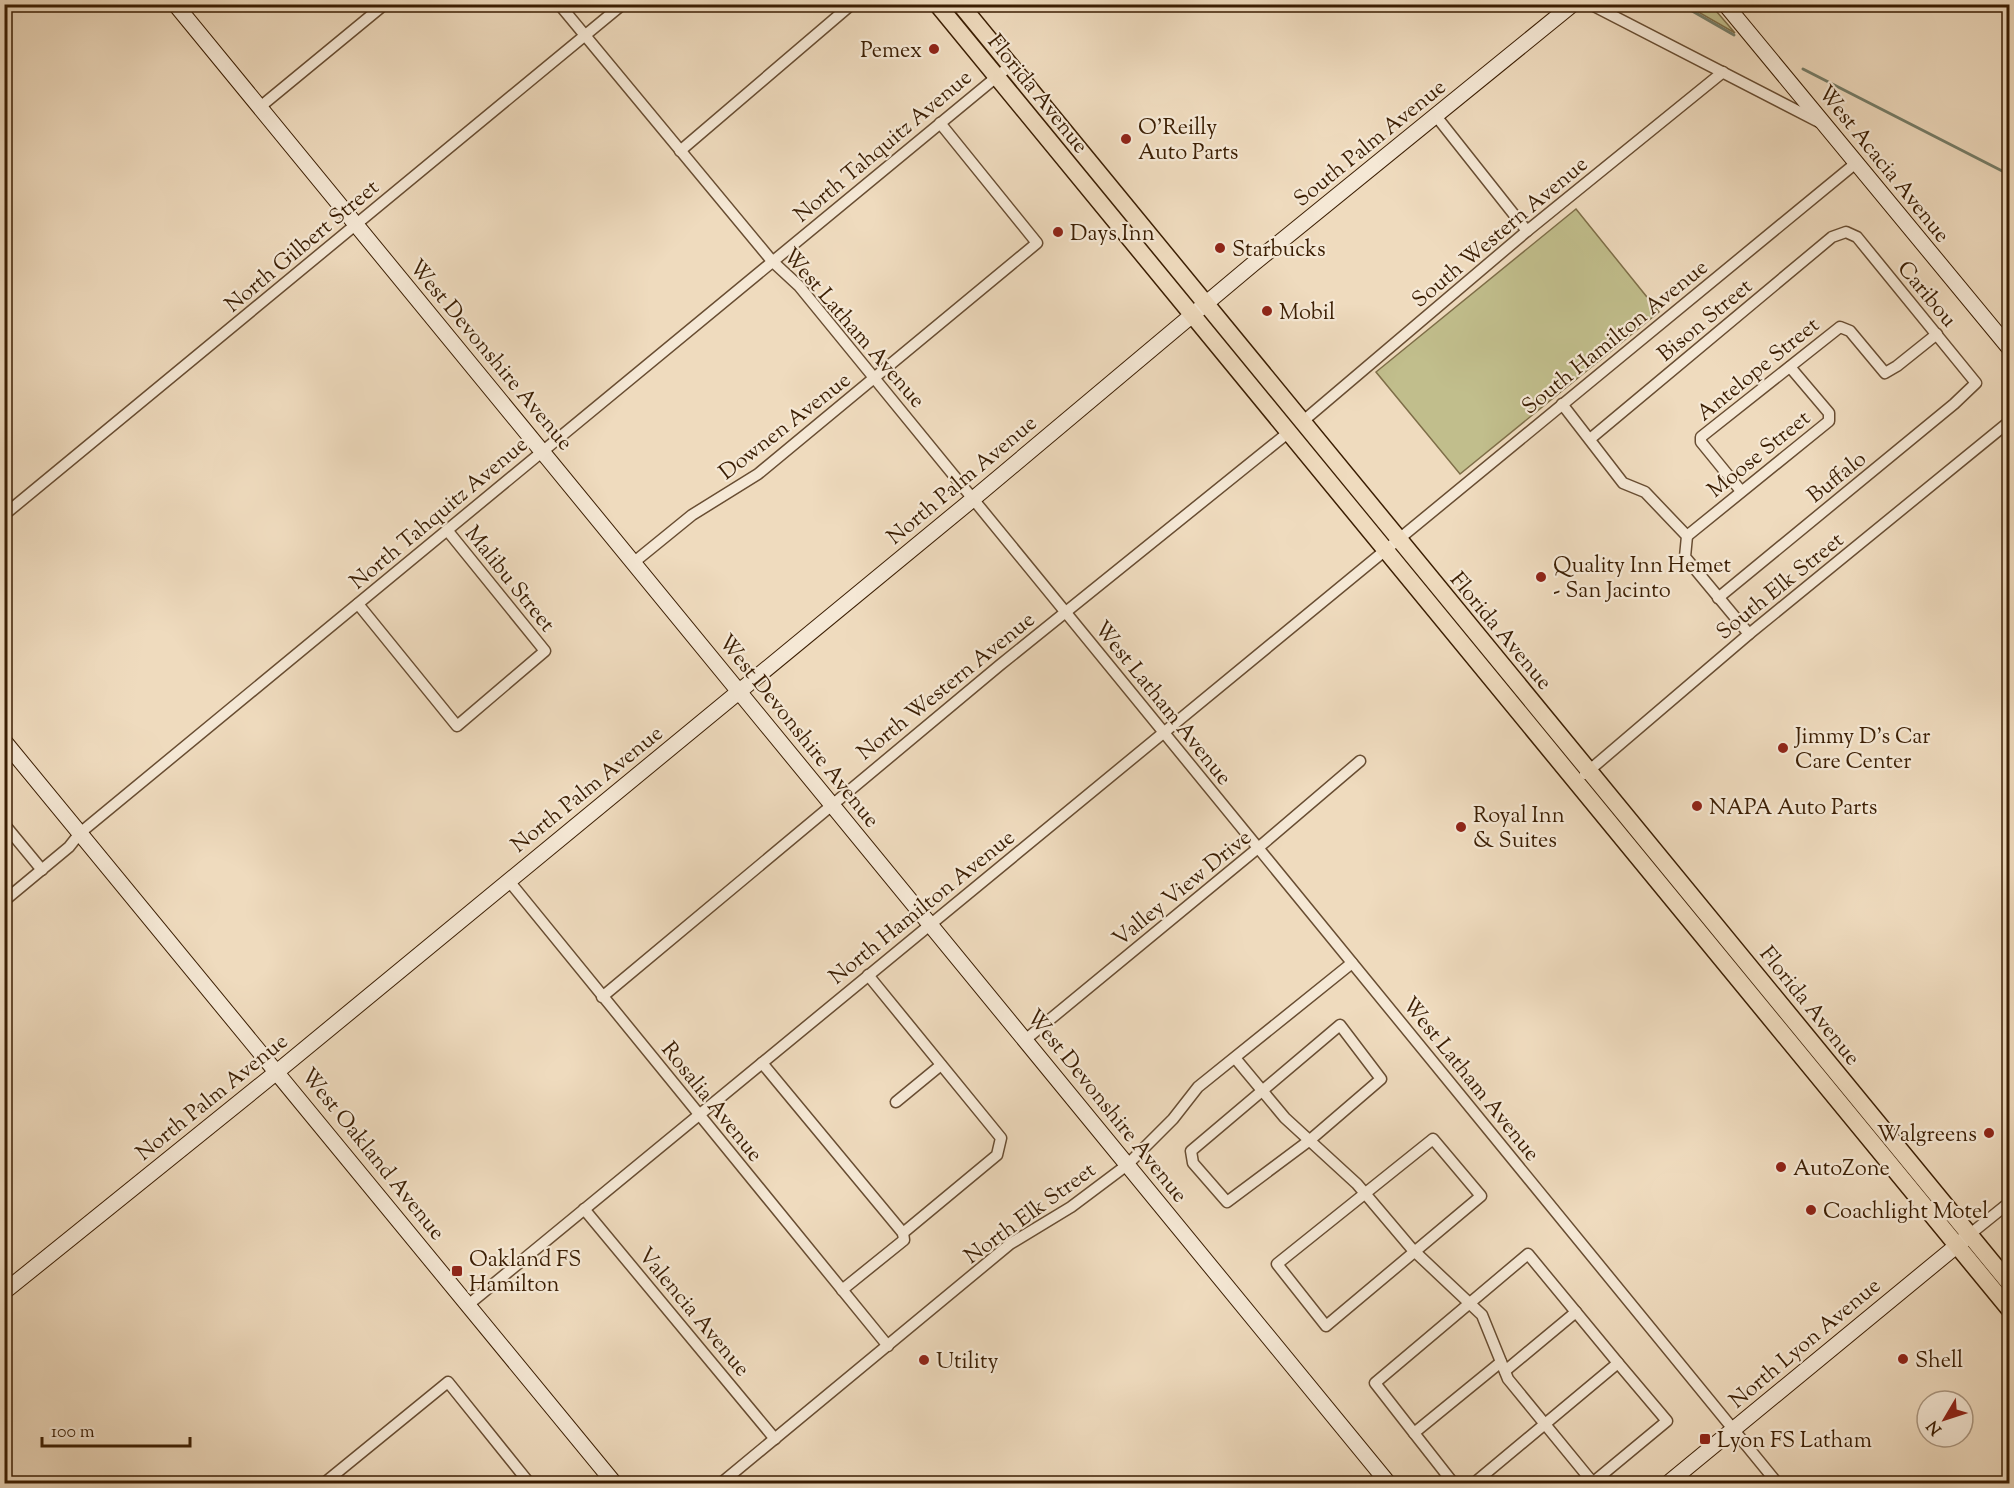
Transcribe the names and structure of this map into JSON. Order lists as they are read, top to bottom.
{
  "streets": {
    "main road": ["Florida Avenue"],
    "street": [
      "South Palm Avenue",
      "North Tahquitz Avenue",
      "West Acacia Avenue",
      "South Western Avenue",
      "North Gilbert Street",
      "Caribou",
      "Bison Street",
      "West Latham Avenue",
      "South Hamilton Avenue",
      "West Devonshire Avenue",
      "Antelope Street",
      "Downen Avenue",
      "Moose Street",
      "Buffalo",
      "North Palm Avenue",
      "Malibu Street",
      "South Elk Street",
      "North Western Avenue",
      "Valley View Drive",
      "North Hamilton Avenue",
      "Rosalia Avenue",
      "West Oakland Avenue",
      "North Elk Street",
      "Valencia Avenue",
      "North Lyon Avenue"
    ]
  },
  "crossings": [
    ["Florida Avenue", "South Palm Avenue"],
    ["Florida Avenue", "North Tahquitz Avenue"],
    ["Florida Avenue", "South Western Avenue"],
    ["Florida Avenue", "South Hamilton Avenue"],
    ["Florida Avenue", "North Palm Avenue"],
    ["Florida Avenue", "South Elk Street"],
    ["Florida Avenue", "North Western Avenue"],
    ["Florida Avenue", "North Hamilton Avenue"],
    ["Florida Avenue", "North Lyon Avenue"],
    ["South Palm Avenue", "North Palm Avenue"],
    ["North Tahquitz Avenue", "West Latham Avenue"],
    ["North Tahquitz Avenue", "West Devonshire Avenue"],
    ["North Tahquitz Avenue", "Downen Avenue"],
    ["North Tahquitz Avenue", "Malibu Street"],
    ["North Tahquitz Avenue", "West Oakland Avenue"],
    ["West Acacia Avenue", "South Hamilton Avenue"],
    ["South Western Avenue", "North Western Avenue"],
    ["North Gilbert Street", "West Latham Avenue"],
    ["North Gilbert Street", "West Devonshire Avenue"],
    ["Caribou", "Bison Street"],
    ["Caribou", "Antelope Street"],
    ["Caribou", "Buffalo"],
    ["West Latham Avenue", "Downen Avenue"],
    ["West Latham Avenue", "North Palm Avenue"],
    ["West Latham Avenue", "North Western Avenue"],
    ["West Latham Avenue", "Valley View Drive"],
    ["West Latham Avenue", "North Hamilton Avenue"],
    ["West Latham Avenue", "North Elk Street"],
    ["West Latham Avenue", "North Lyon Avenue"],
    ["South Hamilton Avenue", "North Hamilton Avenue"],
    ["West Devonshire Avenue", "Downen Avenue"],
    ["West Devonshire Avenue", "North Palm Avenue"],
    ["West Devonshire Avenue", "North Western Avenue"],
    ["West Devonshire Avenue", "Valley View Drive"],
    ["West Devonshire Avenue", "North Hamilton Avenue"],
    ["West Devonshire Avenue", "North Elk Street"],
    ["Antelope Street", "Moose Street"],
    ["North Palm Avenue", "Rosalia Avenue"],
    ["North Palm Avenue", "West Oakland Avenue"],
    ["North Western Avenue", "Rosalia Avenue"],
    ["North Hamilton Avenue", "Rosalia Avenue"],
    ["North Hamilton Avenue", "West Oakland Avenue"],
    ["North Hamilton Avenue", "Valencia Avenue"],
    ["Rosalia Avenue", "North Elk Street"],
    ["North Elk Street", "Valencia Avenue"]
  ],
  "places": {
    "other": [
      "Pemex",
      "O'Reilly Auto Parts",
      "Days Inn",
      "Starbucks",
      "Mobil",
      "Quality Inn Hemet - San Jacinto",
      "Jimmy D's Car Care Center",
      "NAPA Auto Parts",
      "Royal Inn & Suites",
      "Walgreens",
      "AutoZone",
      "Coachlight Motel",
      "Shell",
      "Utility"
    ],
    "transit": ["Oakland FS Hamilton", "Lyon FS Latham"]
  },
  "scale_bar": "100 m",
  "north": "bottom left"
}
